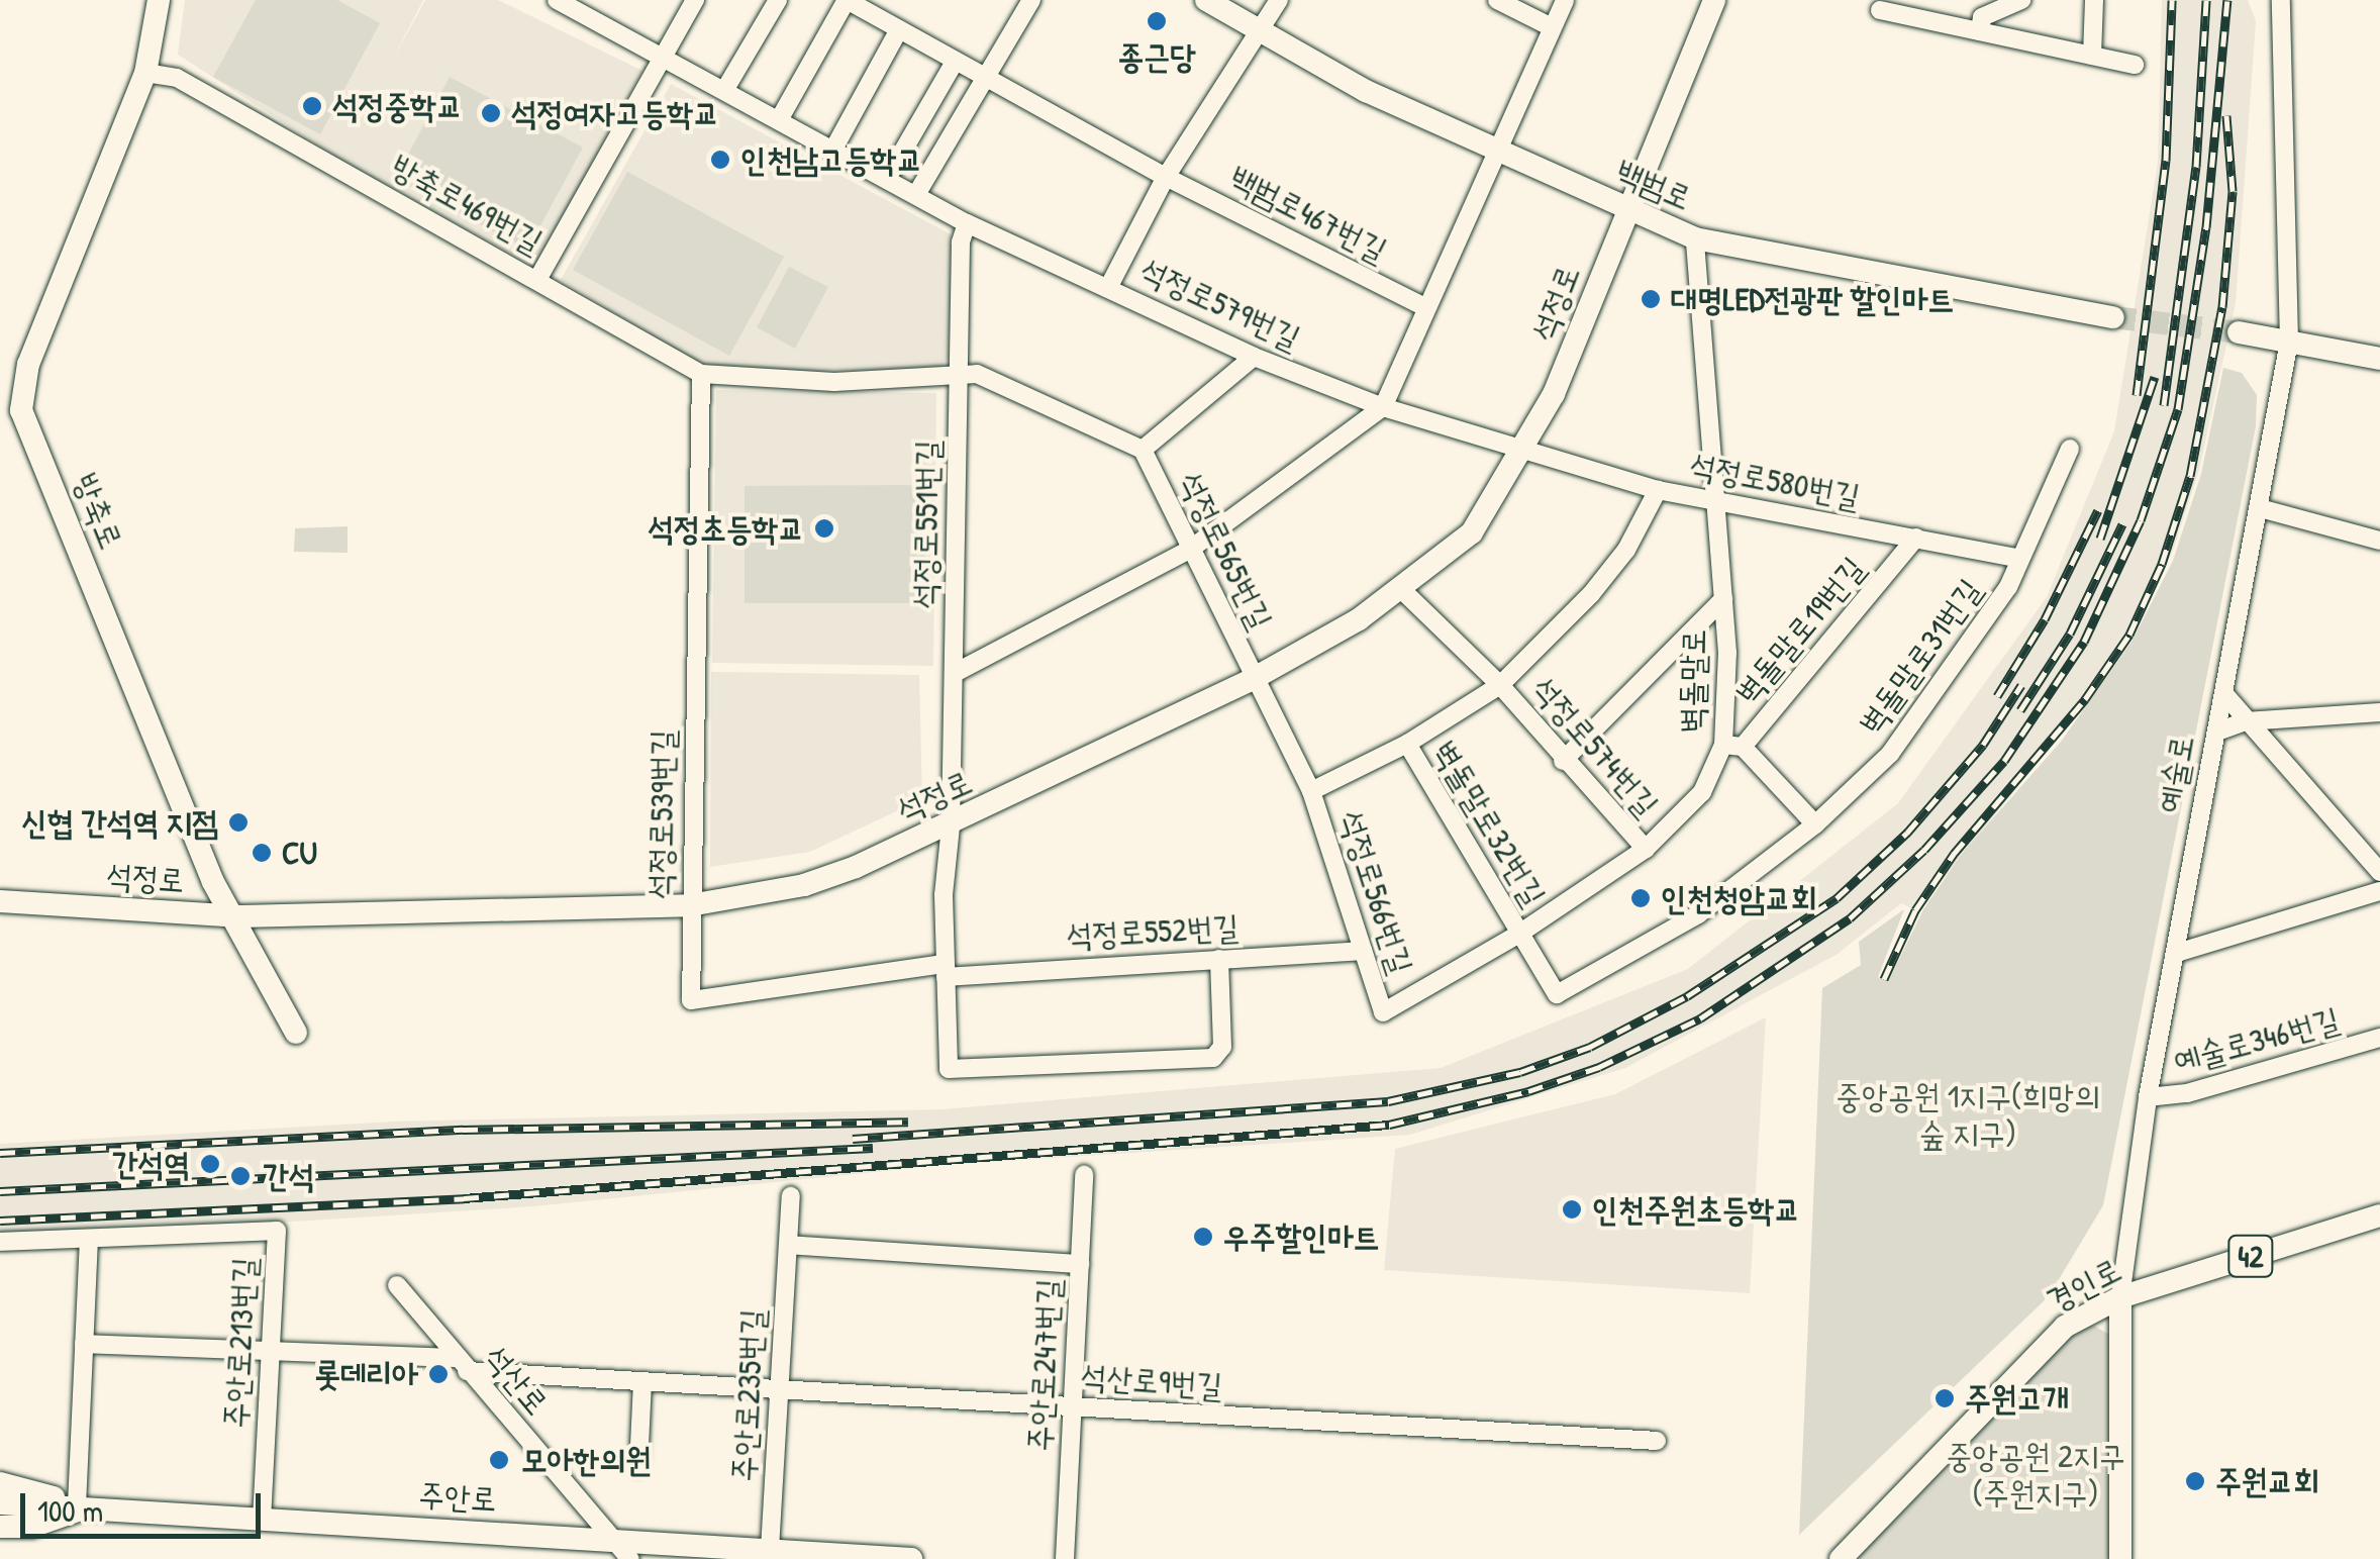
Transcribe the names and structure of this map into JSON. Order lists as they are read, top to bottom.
{
  "streets": {
    "main road": [
      "백범로",
      "석정로",
      "방축로",
      "예술로",
      "42",
      "경인로",
      "주안로"
    ],
    "street": [
      "방축로469번길",
      "백범로467번길",
      "석정로579번길",
      "석정로580번길",
      "석정로551번길",
      "석정로565번길",
      "벽돌말로19번길",
      "벽돌말로31번길",
      "벽돌말로",
      "석정로574번길",
      "석정로539번길",
      "벽돌말로32번길",
      "석정로566번길",
      "석정로552번길",
      "예술로346번길",
      "주안로213번길",
      "주안로247번길",
      "석산로",
      "석산로9번길",
      "주안로235번길"
    ]
  },
  "crossings": [
    ["백범로", "석정로"],
    ["백범로", "벽돌말로"],
    ["방축로469번길", "방축로"],
    ["방축로469번길", "석정로565번길"],
    ["방축로469번길", "석정로539번길"],
    ["석정로", "석정로579번길"],
    ["석정로", "석정로580번길"],
    ["석정로", "방축로"],
    ["석정로", "석정로551번길"],
    ["석정로", "석정로565번길"],
    ["석정로", "석정로574번길"],
    ["석정로", "석정로539번길"],
    ["석정로", "석정로566번길"],
    ["석정로579번길", "석정로580번길"],
    ["석정로579번길", "석정로551번길"],
    ["석정로579번길", "석정로565번길"],
    ["석정로580번길", "벽돌말로19번길"],
    ["석정로580번길", "벽돌말로31번길"],
    ["석정로580번길", "벽돌말로"],
    ["석정로580번길", "석정로574번길"],
    ["석정로551번길", "석정로565번길"],
    ["석정로565번길", "석정로539번길"],
    ["석정로565번길", "석정로566번길"],
    ["벽돌말로19번길", "벽돌말로"],
    ["벽돌말로31번길", "벽돌말로"],
    ["벽돌말로31번길", "벽돌말로32번길"],
    ["벽돌말로", "석정로574번길"],
    ["벽돌말로", "벽돌말로32번길"],
    ["벽돌말로", "석정로566번길"],
    ["석정로574번길", "석정로566번길"],
    ["예술로", "예술로346번길"],
    ["예술로", "경인로"],
    ["석정로539번길", "석정로552번길"],
    ["벽돌말로32번길", "석정로566번길"],
    ["석정로566번길", "석정로552번길"],
    ["주안로213번길", "석산로9번길"],
    ["주안로213번길", "주안로"],
    ["주안로247번길", "석산로9번길"],
    ["석산로", "석산로9번길"],
    ["석산로", "주안로"],
    ["석산로9번길", "주안로235번길"],
    ["주안로235번길", "주안로"]
  ],
  "parks": ["중앙공원 1지구(희망의 숲 지구)", "중앙공원 2지구 (주원지구)"],
  "places": [
    "종근당",
    "석정중학교",
    "석정여자고등학교",
    "인천남고등학교",
    "대명LED전광판 할인마트",
    "석정초등학교",
    "신협 간석역 지점",
    "CU",
    "인천청암교회",
    "간석역",
    "간석",
    "인천주원초등학교",
    "우주할인마트",
    "롯데리아",
    "주원고개",
    "모아한의원",
    "주원교회"
  ],
  "scale_bar": "100 m"
}
